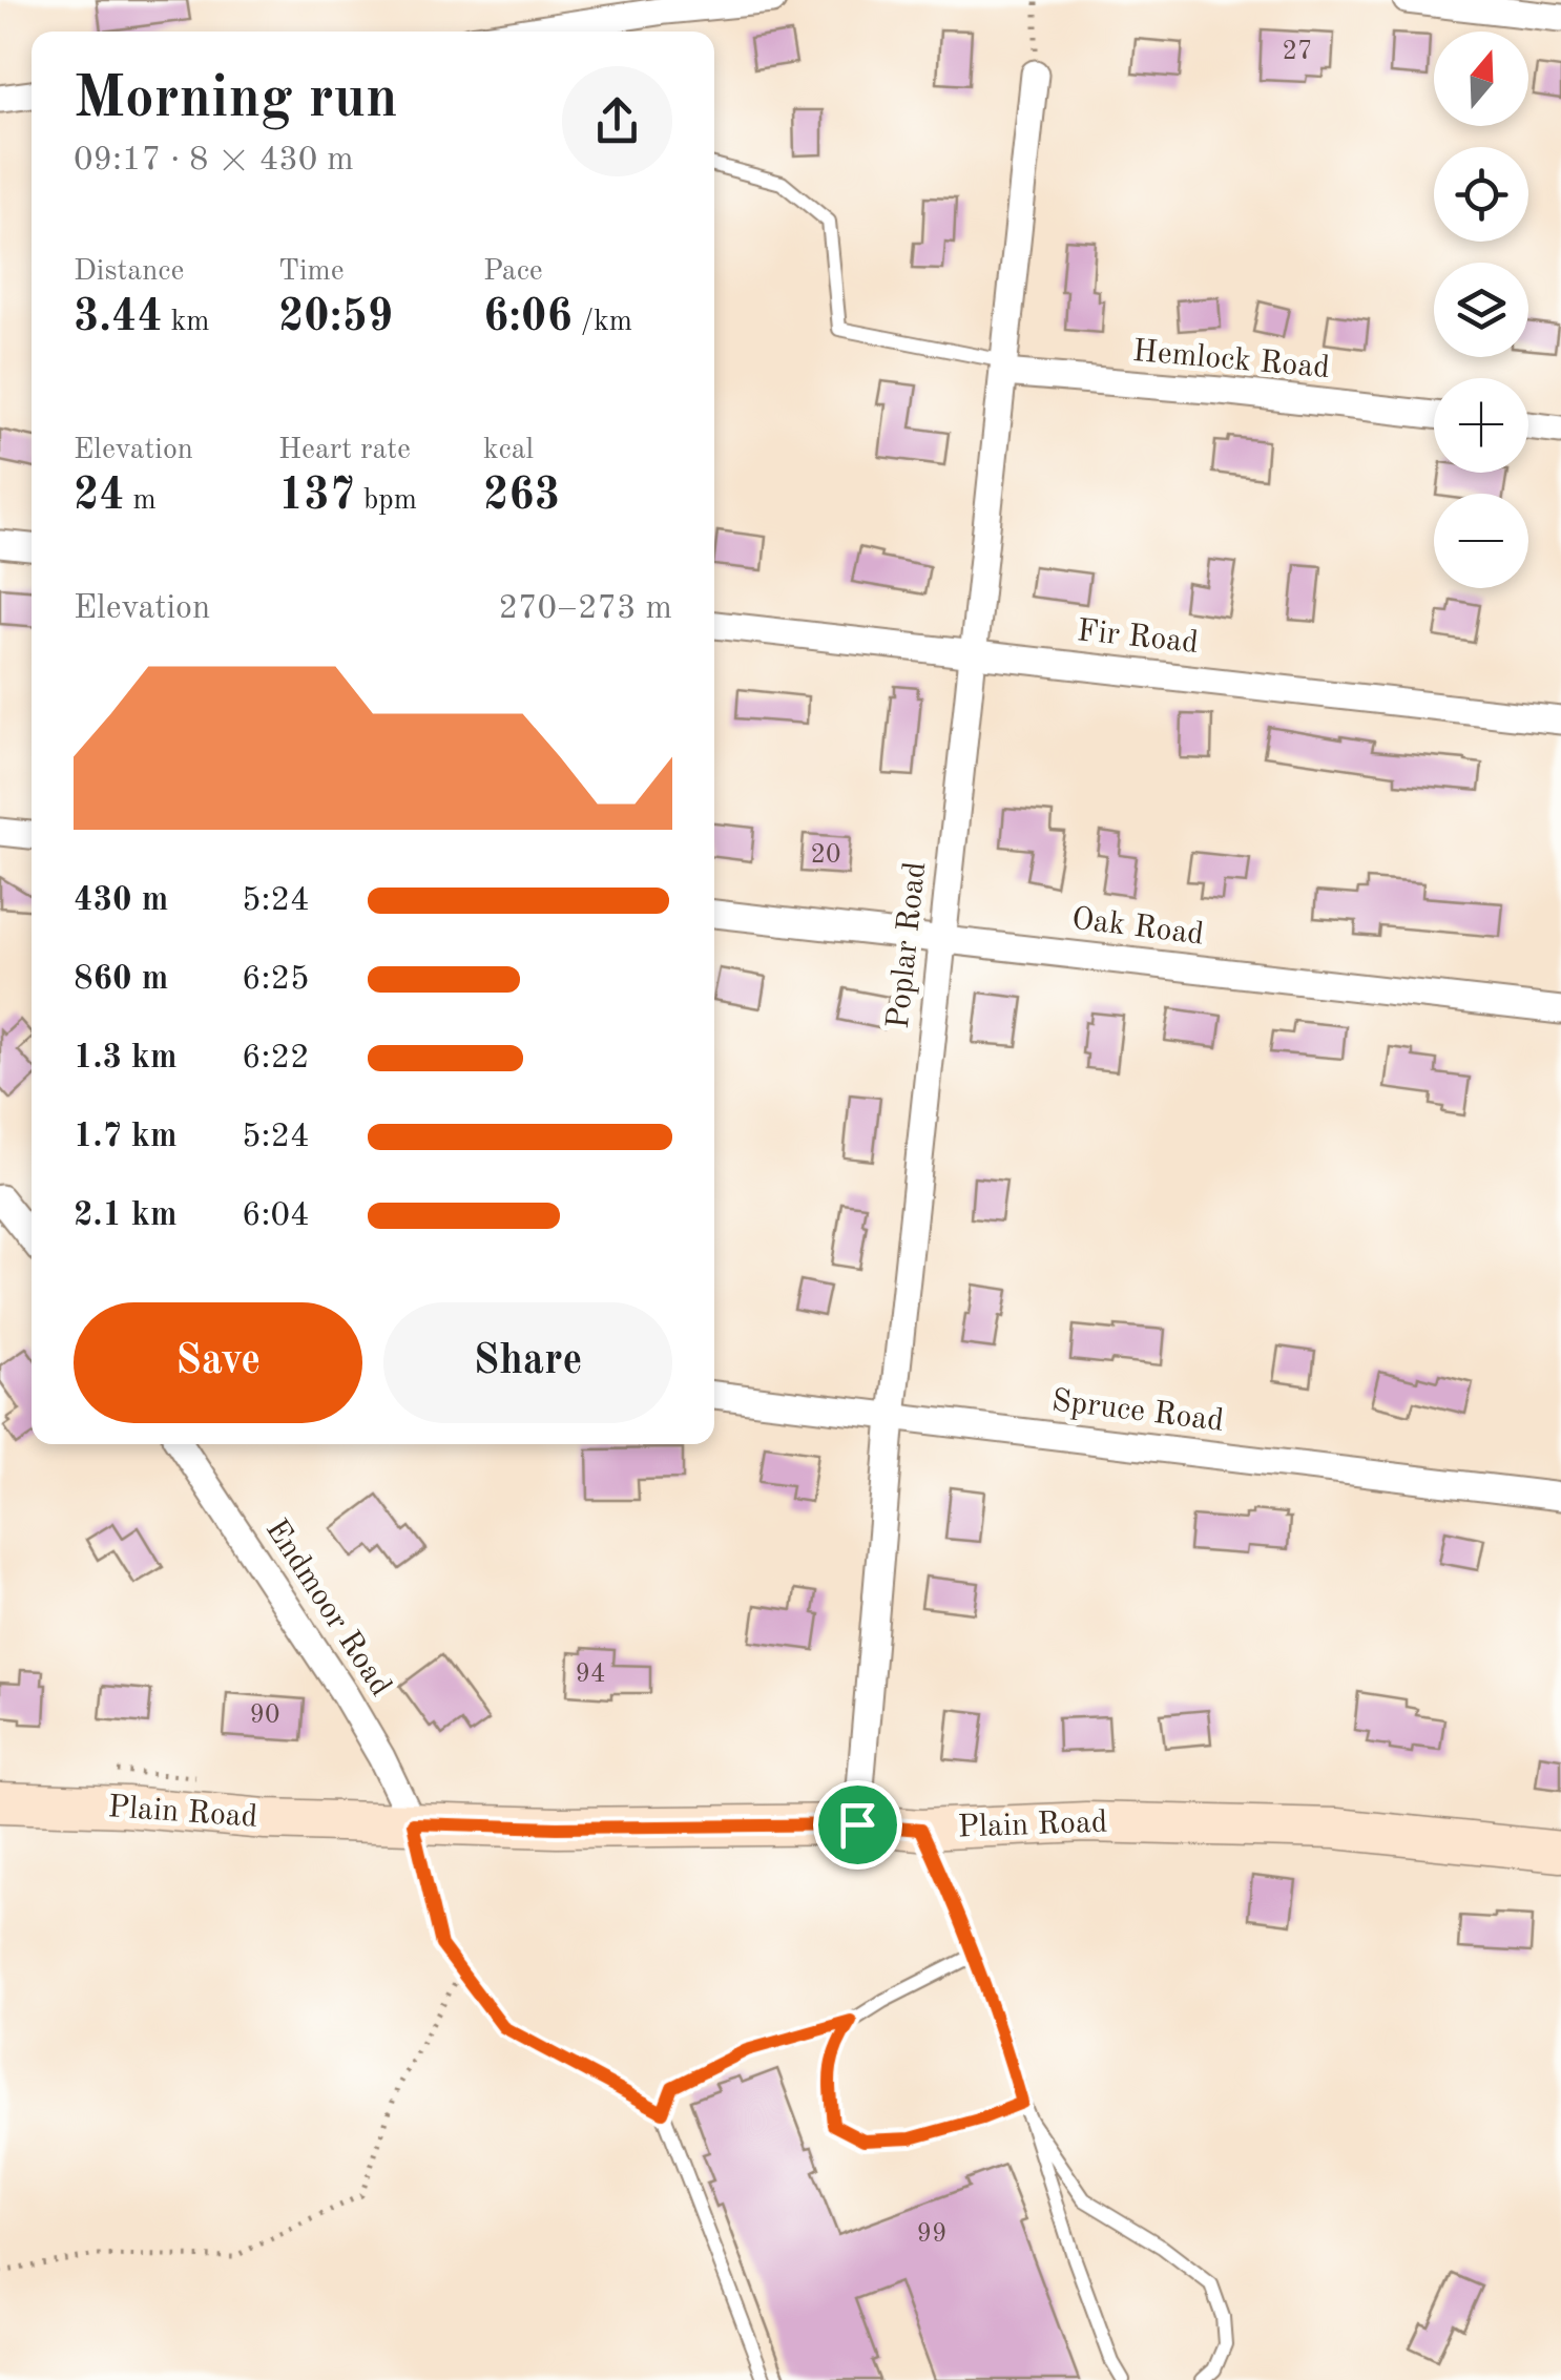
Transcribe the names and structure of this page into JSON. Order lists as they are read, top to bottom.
{
  "streets": {
    "main road": ["Plain Road"],
    "street": [
      "Hemlock Road",
      "Fir Road",
      "Oak Road",
      "Poplar Road",
      "Spruce Road",
      "Endmoor Road"
    ]
  },
  "crossings": [
    ["Hemlock Road", "Poplar Road"],
    ["Fir Road", "Poplar Road"],
    ["Oak Road", "Poplar Road"],
    ["Poplar Road", "Spruce Road"],
    ["Poplar Road", "Plain Road"],
    ["Endmoor Road", "Plain Road"]
  ],
  "house_numbers": [
    "27",
    "20",
    "94",
    "90",
    "99"
  ],
  "north": "top",
  "page": {
    "map_buttons": ["+", "−"],
    "heading": ["Morning run", "09:17 · 8 × 430 m"],
    "stats": [
      ["Distance", "3.44 km"],
      ["Time", "20:59"],
      ["Pace", "6:06 /km"],
      ["Elevation", "24 m"],
      ["Heart rate", "137 bpm"],
      ["kcal", "263"]
    ],
    "chart": ["Elevation", "270–273 m"],
    "list": [
      {
        "name": "430 m",
        "note": "5:24"
      },
      {
        "name": "860 m",
        "note": "6:25"
      },
      {
        "name": "1.3 km",
        "note": "6:22"
      },
      {
        "name": "1.7 km",
        "note": "5:24"
      },
      {
        "name": "2.1 km",
        "note": "6:04"
      }
    ],
    "buttons": ["Save", "Share"]
  }
}
